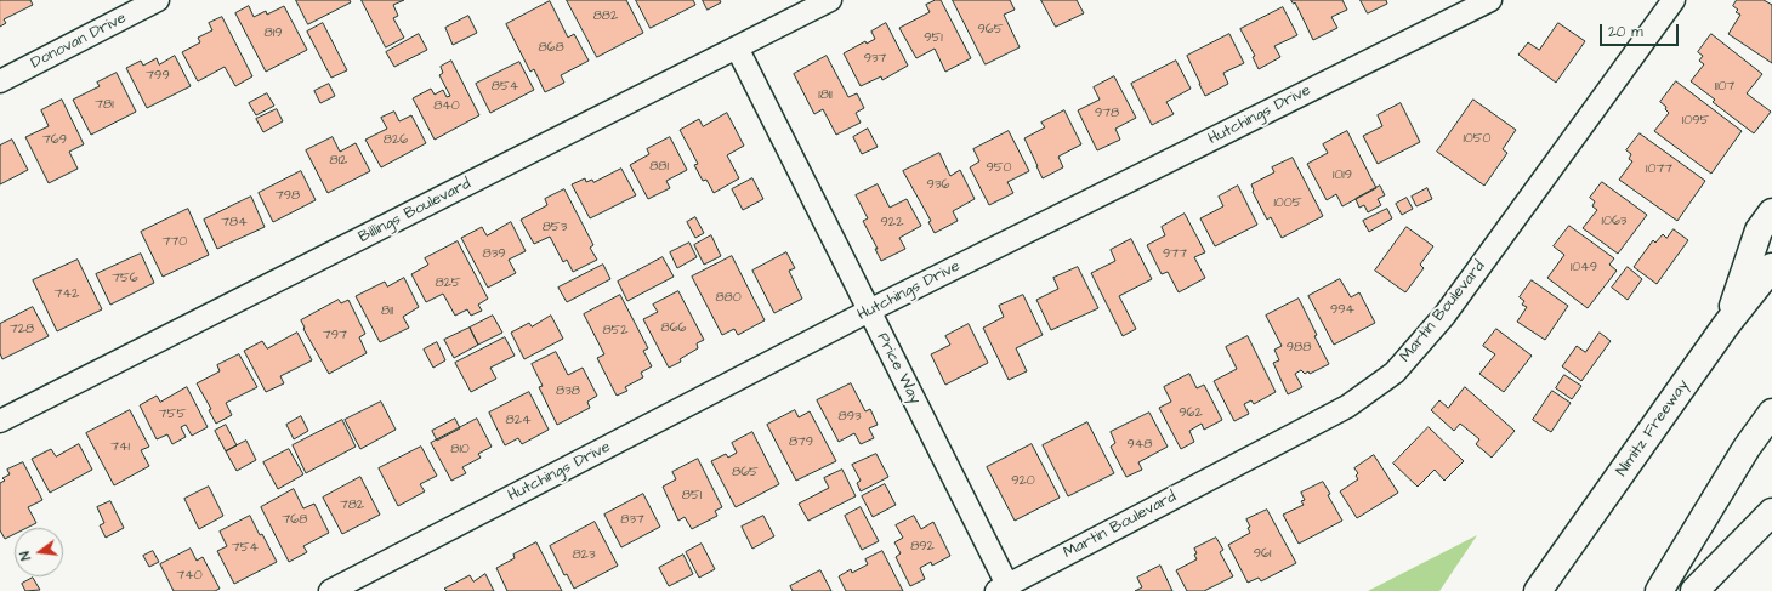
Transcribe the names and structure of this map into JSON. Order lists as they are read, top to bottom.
{
  "streets": {
    "highway": ["Nimitz Freeway"],
    "street": [
      "Donovan Drive",
      "Hutchings Drive",
      "Billings Boulevard",
      "Martin Boulevard",
      "Price Way"
    ]
  },
  "crossings": [
    ["Hutchings Drive", "Price Way"],
    ["Billings Boulevard", "Price Way"],
    ["Martin Boulevard", "Price Way"]
  ],
  "house_numbers": [
    "882",
    "965",
    "819",
    "951",
    "868",
    "937",
    "799",
    "854",
    "1107",
    "1811",
    "781",
    "840",
    "978",
    "1095",
    "1050",
    "769",
    "826",
    "812",
    "881",
    "950",
    "1077",
    "1019",
    "936",
    "798",
    "1005",
    "1063",
    "784",
    "922",
    "853",
    "770",
    "839",
    "977",
    "1049",
    "756",
    "825",
    "742",
    "880",
    "994",
    "811",
    "866",
    "728",
    "852",
    "797",
    "988",
    "838",
    "962",
    "755",
    "893",
    "824",
    "879",
    "948",
    "741",
    "810",
    "865",
    "920",
    "851",
    "782",
    "768",
    "837",
    "892",
    "754",
    "961",
    "823",
    "740"
  ],
  "scale_bar": "20 m",
  "north": "left"
}
